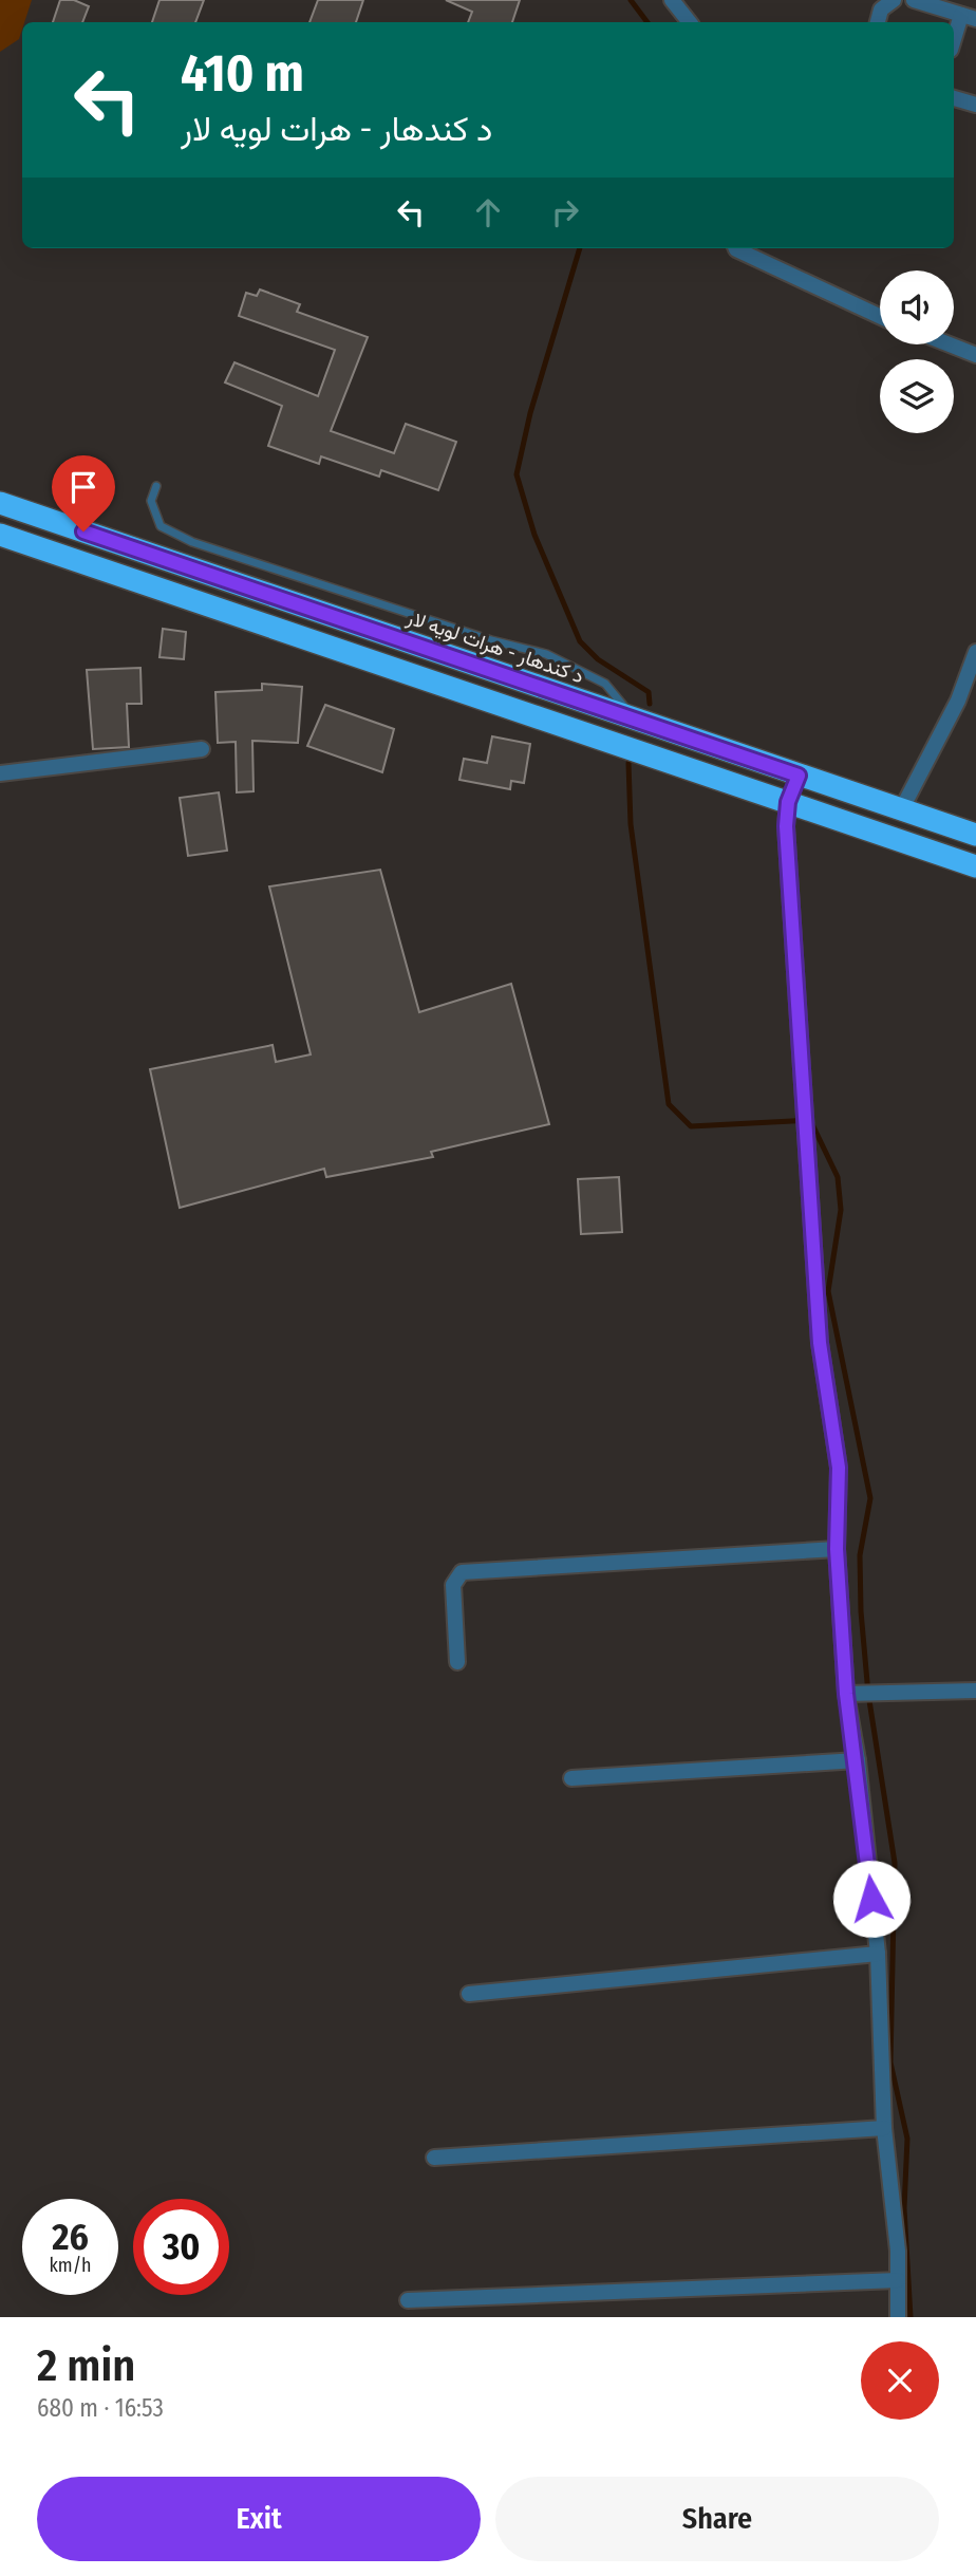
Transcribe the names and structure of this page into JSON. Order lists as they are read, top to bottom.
{
  "streets": {
    "highway": ["د کندهار - هرات لويه لار"]
  },
  "page": {
    "turn": ["410 m", "د کندهار - هرات لويه لار"],
    "speed": "26 km/h",
    "limit": "30",
    "heading": ["2 min", "680 m · 16:53"],
    "buttons": ["Exit", "Share"]
  }
}
